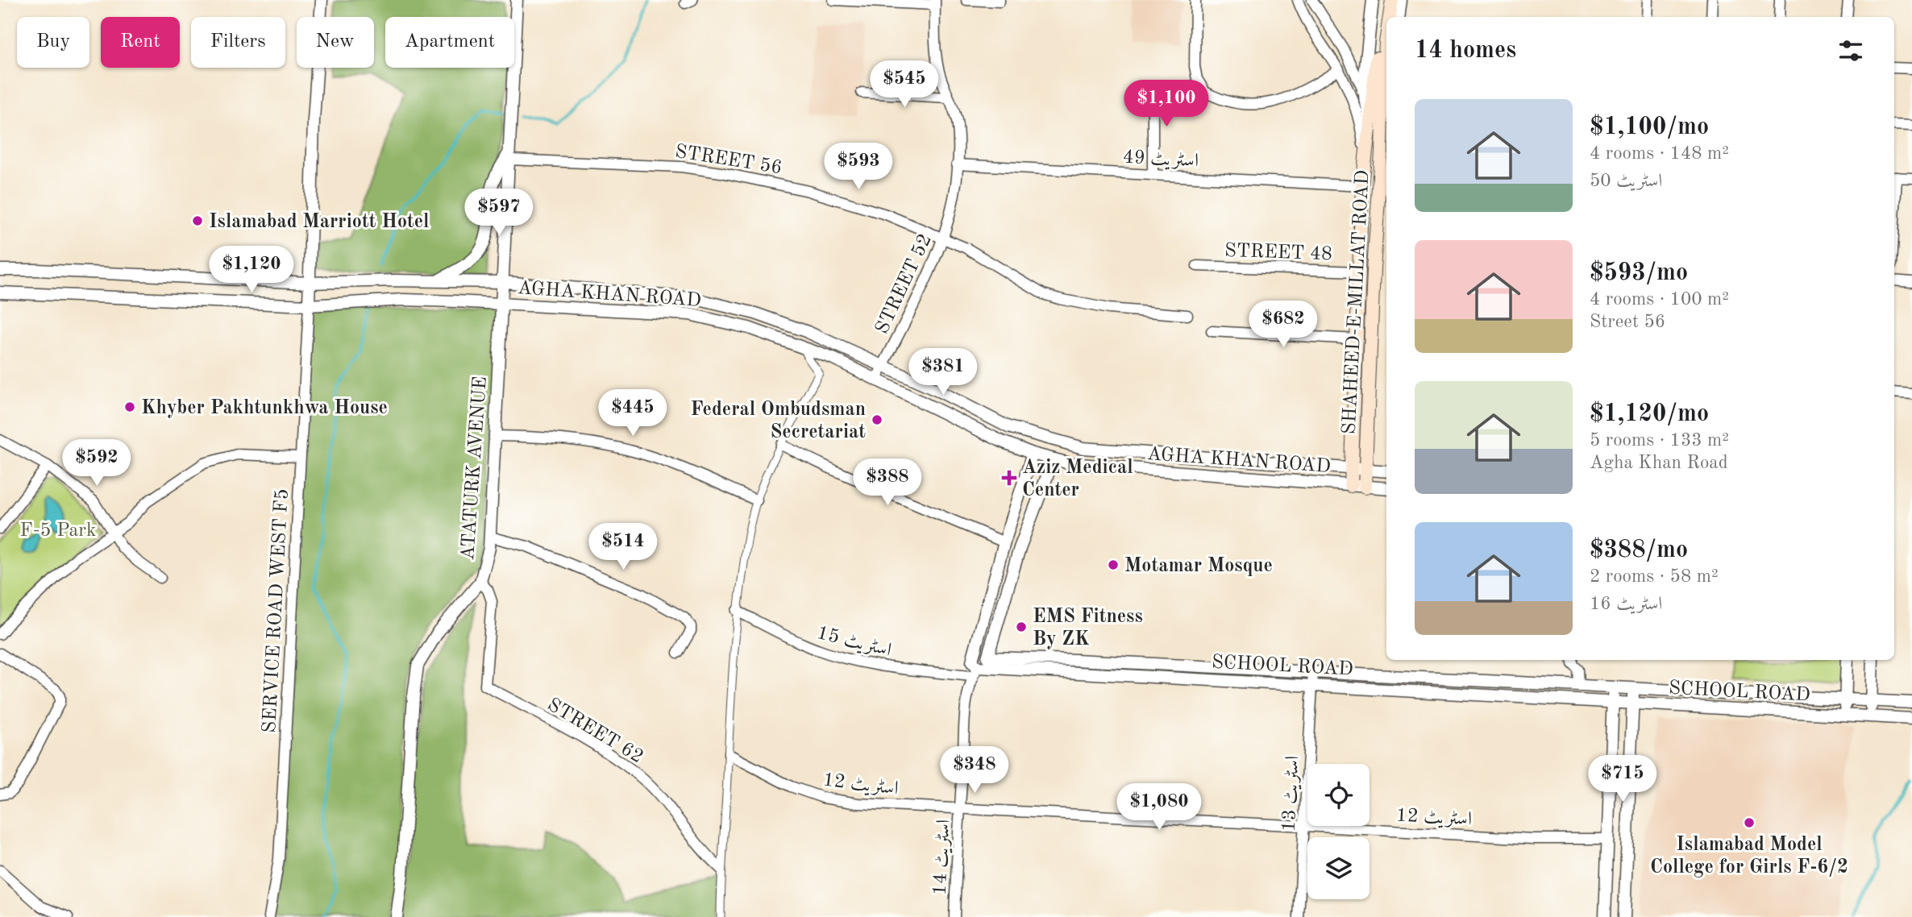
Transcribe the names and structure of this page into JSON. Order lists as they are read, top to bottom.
{
  "streets": {
    "main road": ["SHAHEED-E-MILLAT ROAD"],
    "street": [
      "اسٹریٹ 49",
      "STREET 56",
      "STREET 48",
      "STREET 52",
      "AGHA KHAN ROAD",
      "ATATURK AVENUE",
      "SERVICE ROAD WEST F5",
      "اسٹریٹ 15",
      "SCHOOL ROAD",
      "STREET 62",
      "اسٹریٹ 12",
      "اسٹریٹ 13",
      "اسٹریٹ 14"
    ]
  },
  "crossings": [
    ["اسٹریٹ 49", "STREET 52"],
    ["اسٹریٹ 49", "SHAHEED-E-MILLAT ROAD"],
    ["STREET 56", "STREET 52"],
    ["STREET 56", "ATATURK AVENUE"],
    ["STREET 48", "SHAHEED-E-MILLAT ROAD"],
    ["STREET 52", "AGHA KHAN ROAD"],
    ["AGHA KHAN ROAD", "SHAHEED-E-MILLAT ROAD"],
    ["AGHA KHAN ROAD", "ATATURK AVENUE"],
    ["AGHA KHAN ROAD", "SERVICE ROAD WEST F5"],
    ["ATATURK AVENUE", "STREET 62"],
    ["اسٹریٹ 15", "SCHOOL ROAD"],
    ["اسٹریٹ 15", "اسٹریٹ 14"],
    ["SCHOOL ROAD", "اسٹریٹ 13"],
    ["SCHOOL ROAD", "اسٹریٹ 14"],
    ["اسٹریٹ 12", "اسٹریٹ 13"],
    ["اسٹریٹ 12", "اسٹریٹ 14"]
  ],
  "parks": ["F-5 Park"],
  "places": {
    "other": [
      "Islamabad Marriott Hotel",
      "Khyber Pakhtunkhwa House",
      "Federal Ombudsman Secretariat",
      "Motamar Mosque",
      "EMS Fitness By ZK",
      "Islamabad Model College for Girls F-6/2"
    ],
    "health": ["Aziz Medical Center"]
  },
  "page": {
    "chip": [
      "Buy",
      "Rent",
      "Filters",
      "New",
      "Apartment"
    ],
    "heading": "14 homes",
    "price": [
      "$545",
      "$1,100",
      "$593",
      "$597",
      "$1,120",
      "$682",
      "$381",
      "$445",
      "$592",
      "$388",
      "$514",
      "$348",
      "$715",
      "$1,080"
    ],
    "list": [
      {
        "name": "$1,100/mo",
        "note": "4 rooms · 148 m² · اسٹریٹ 50"
      },
      {
        "name": "$593/mo",
        "note": "4 rooms · 100 m² · Street 56"
      },
      {
        "name": "$1,120/mo",
        "note": "5 rooms · 133 m² · Agha Khan Road"
      },
      {
        "name": "$388/mo",
        "note": "2 rooms · 58 m² · اسٹریٹ 16"
      }
    ]
  }
}
